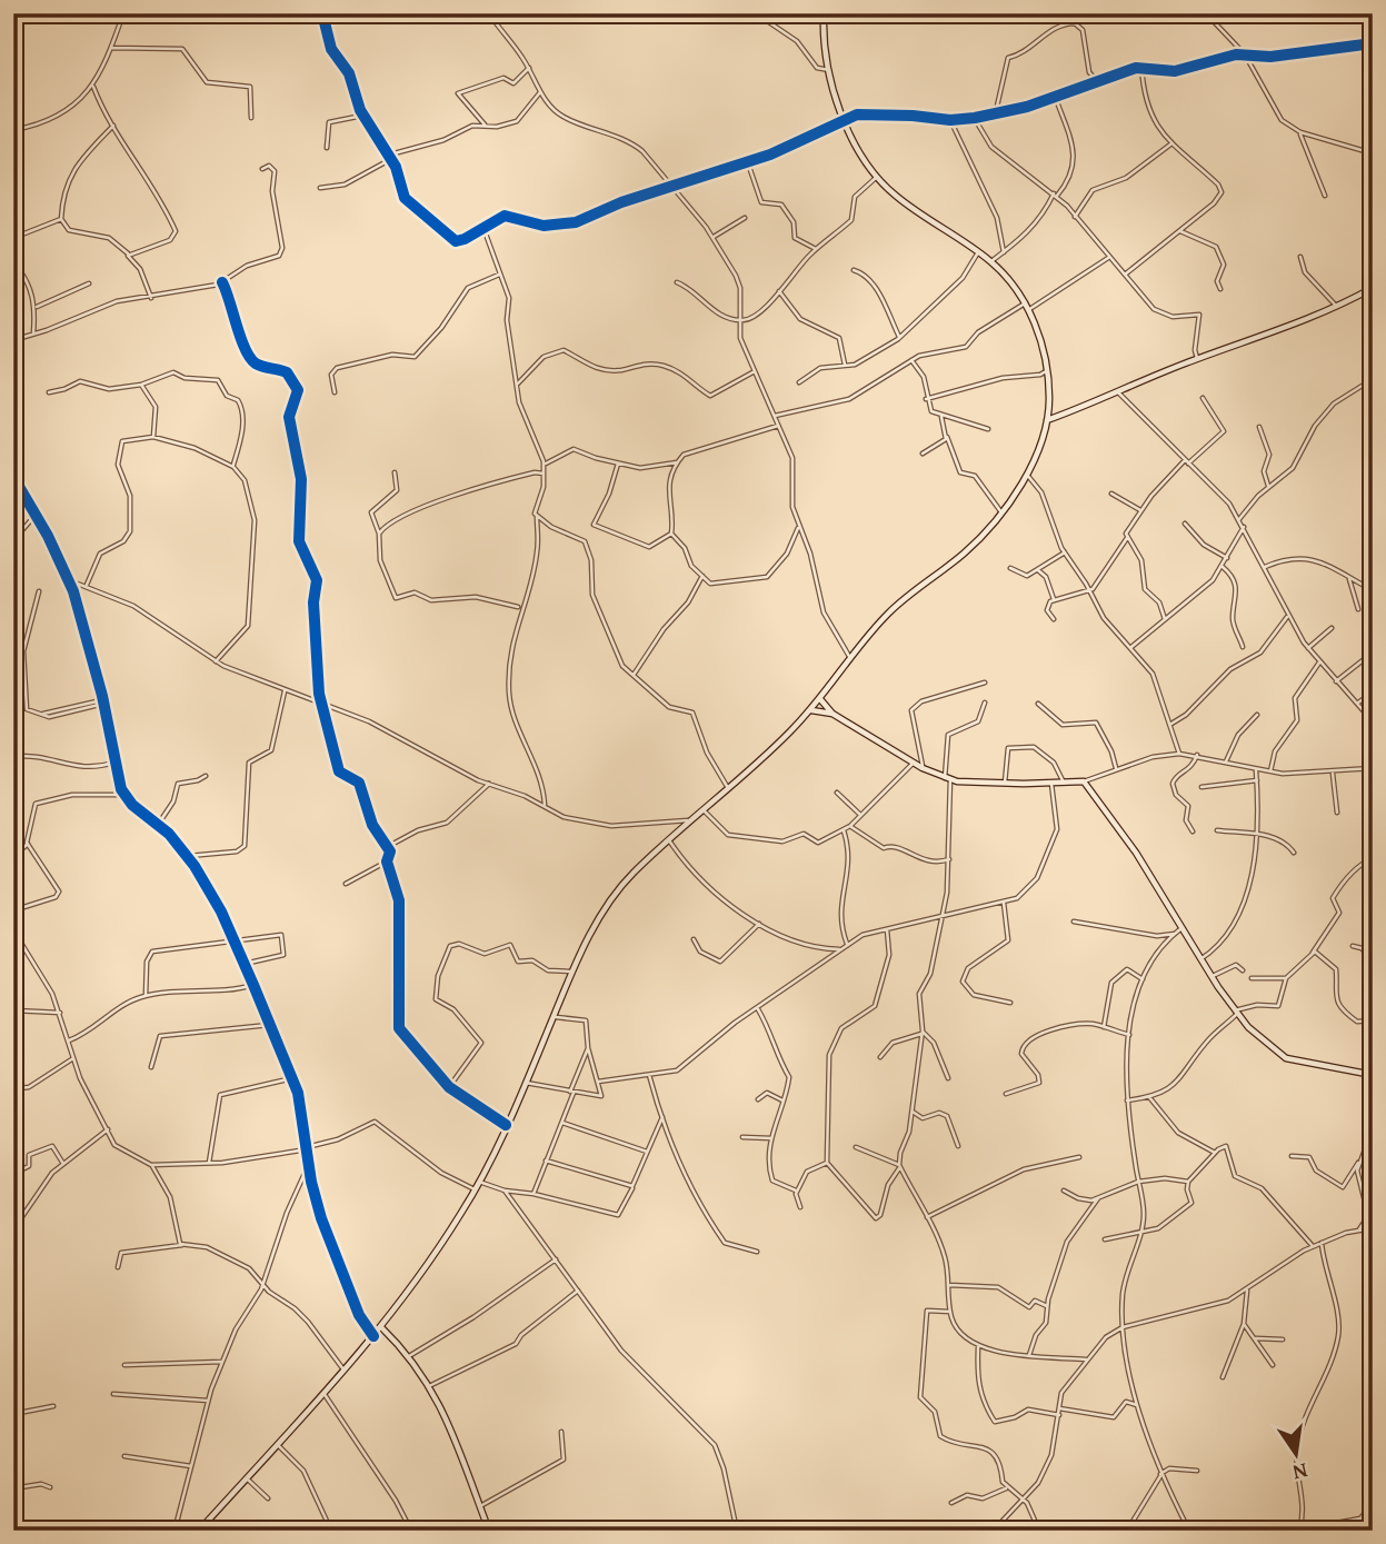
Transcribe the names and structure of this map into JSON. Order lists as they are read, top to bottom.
{
  "north": "bottom"
}
